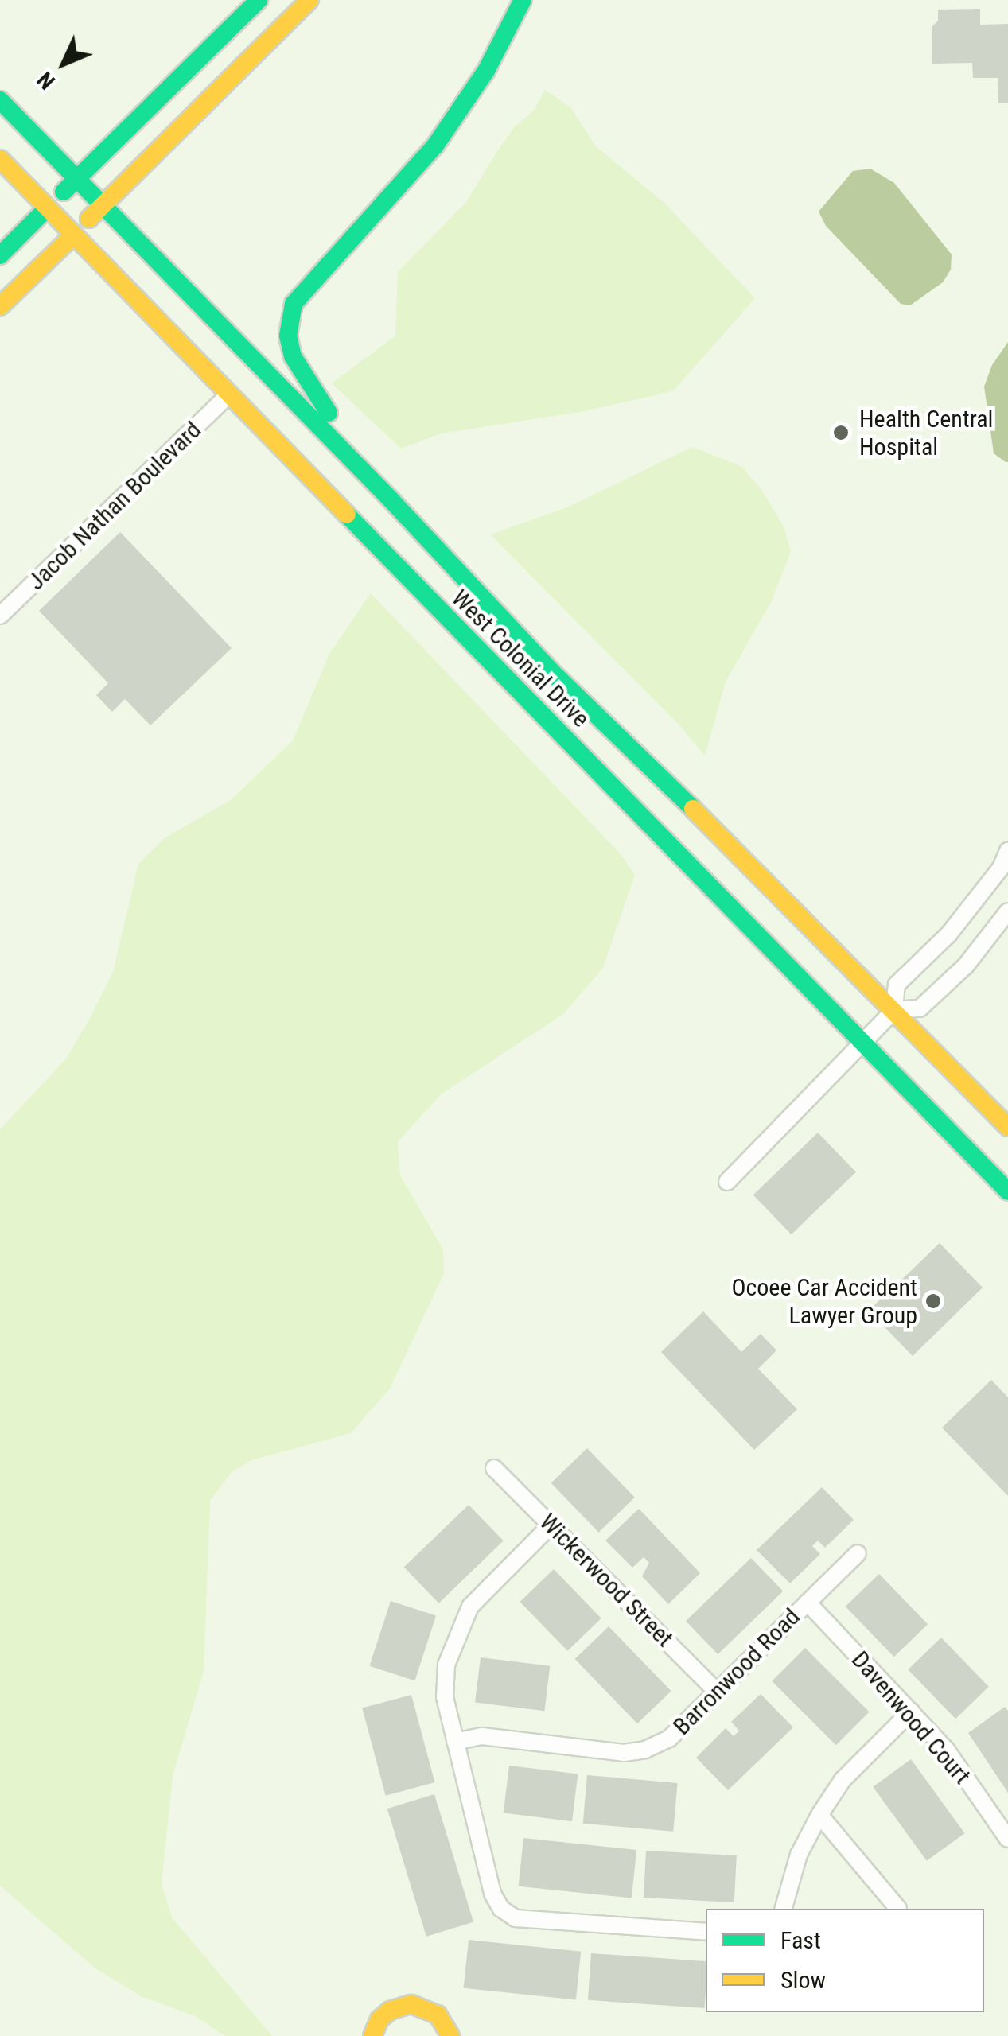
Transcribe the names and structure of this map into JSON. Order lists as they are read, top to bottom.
{
  "streets": {
    "main road": ["West Colonial Drive"],
    "street": [
      "Jacob Nathan Boulevard",
      "Wickerwood Street",
      "Barronwood Road",
      "Davenwood Court"
    ]
  },
  "crossings": [
    ["Jacob Nathan Boulevard", "West Colonial Drive"],
    ["Wickerwood Street", "Barronwood Road"],
    ["Barronwood Road", "Davenwood Court"]
  ],
  "places": ["Health Central Hospital", "Ocoee Car Accident Lawyer Group"],
  "legend": ["Fast", "Slow"],
  "north": "bottom left"
}
